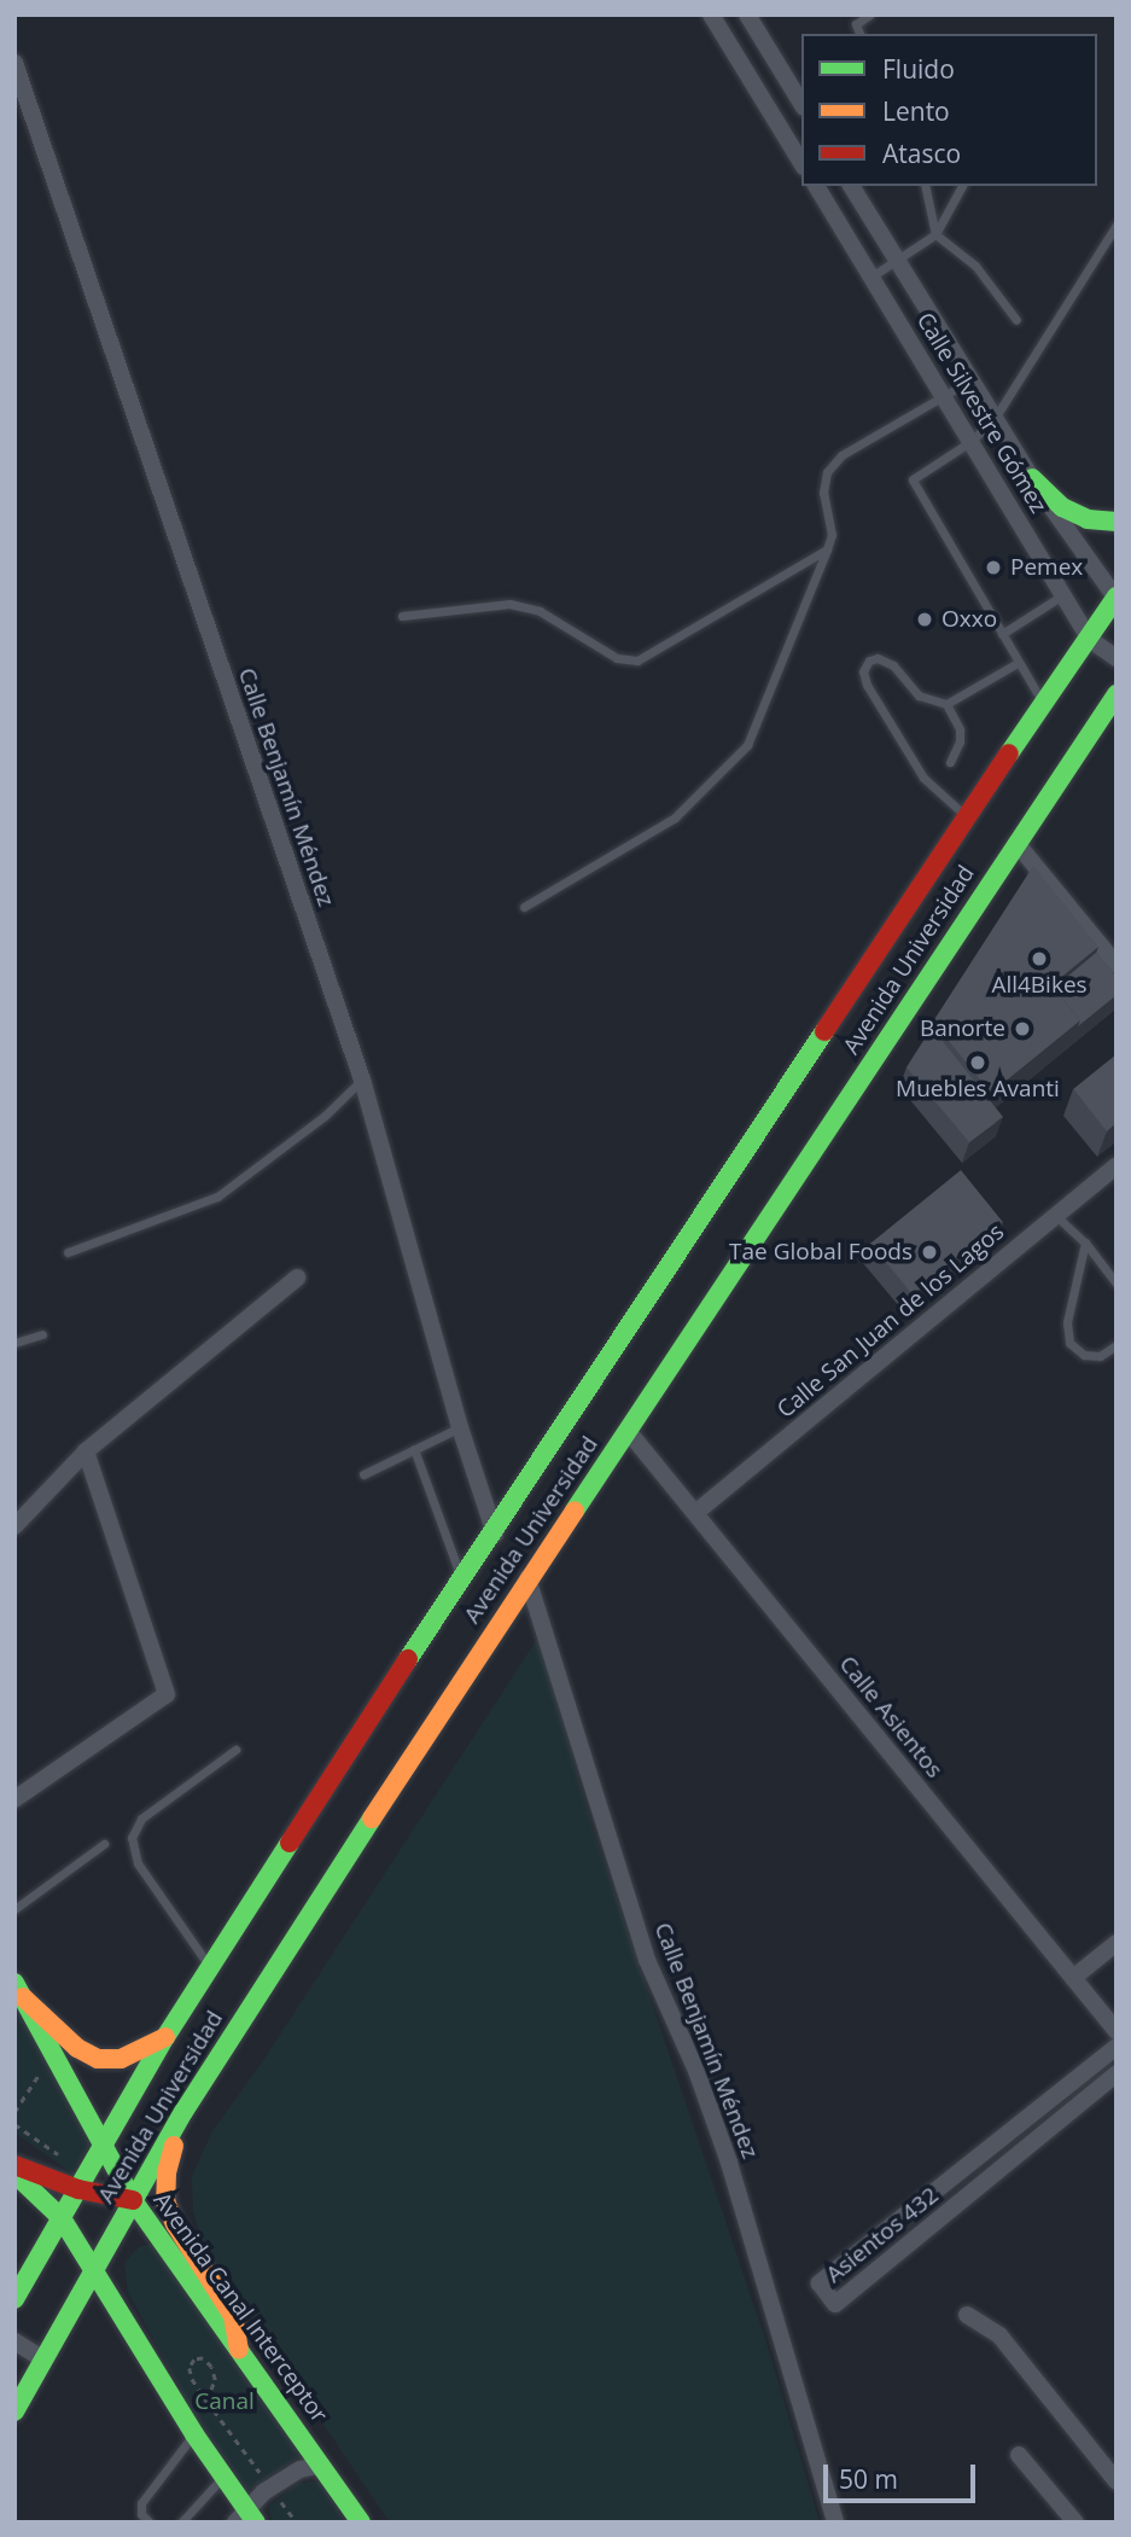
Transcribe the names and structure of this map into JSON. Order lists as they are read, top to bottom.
{
  "streets": {
    "main road": ["Avenida Universidad", "Avenida Canal Interceptor"],
    "street": [
      "Calle Silvestre Gómez",
      "Calle Benjamín Méndez",
      "Calle San Juan de los Lagos",
      "Calle Asientos",
      "Asientos 432"
    ]
  },
  "crossings": [
    ["Calle Silvestre Gómez", "Avenida Universidad"],
    ["Calle Benjamín Méndez", "Avenida Universidad"],
    ["Avenida Universidad", "Calle Asientos"],
    ["Avenida Universidad", "Avenida Canal Interceptor"],
    ["Calle San Juan de los Lagos", "Calle Asientos"]
  ],
  "parks": ["Canal"],
  "places": [
    "Pemex",
    "Oxxo",
    "All4Bikes",
    "Banorte",
    "Muebles Avanti",
    "Tae Global Foods"
  ],
  "legend": ["Fluido", "Lento", "Atasco"],
  "scale_bar": "50 m"
}
